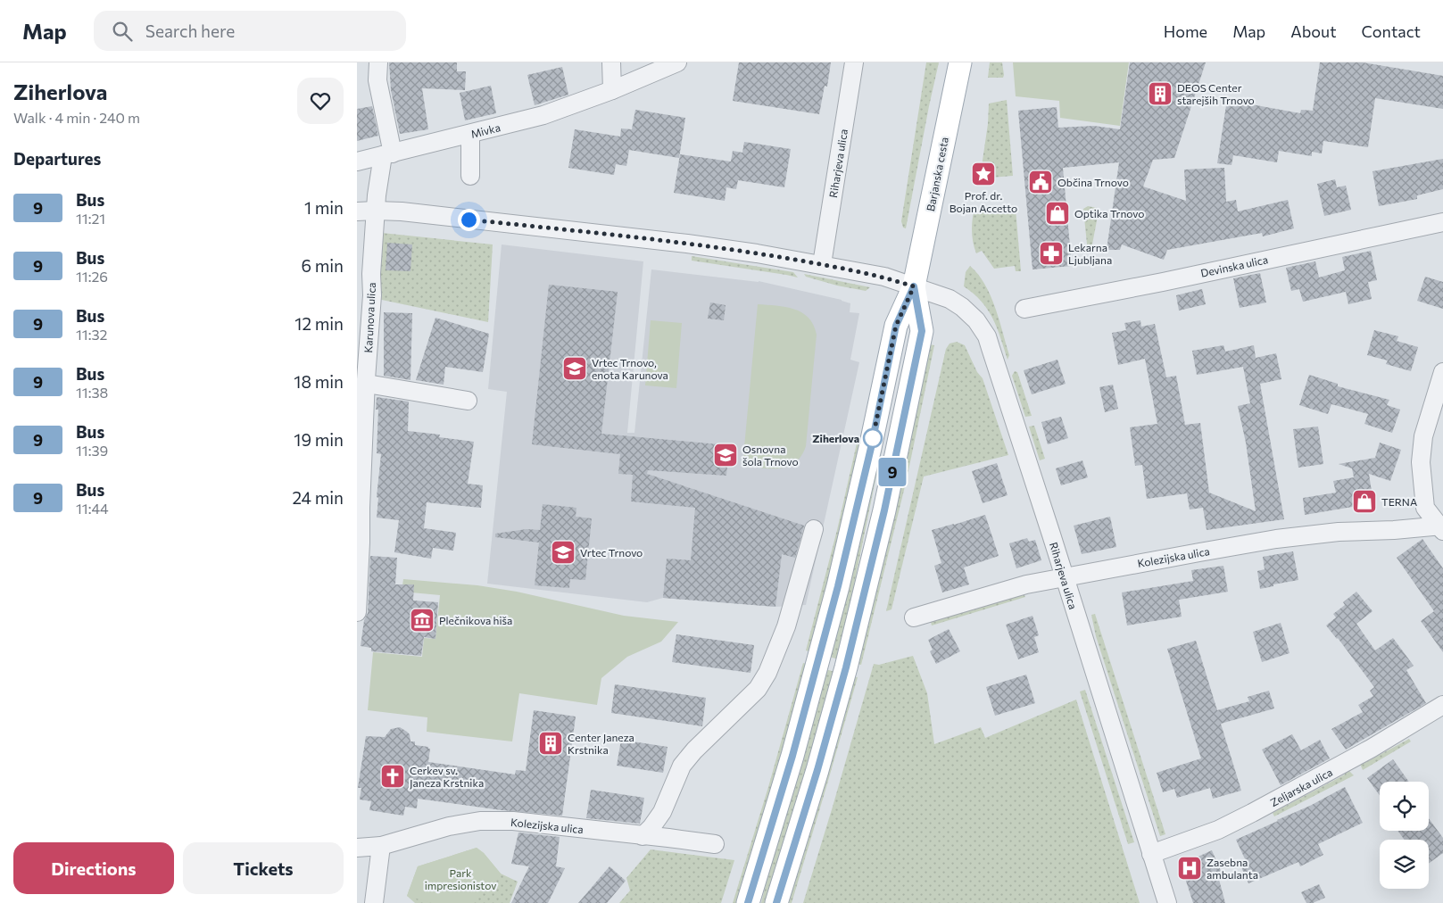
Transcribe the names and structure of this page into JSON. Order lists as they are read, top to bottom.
{
  "streets": {
    "main road": ["Barjanska cesta"],
    "street": [
      "Mivka",
      "Riharjeva ulica",
      "Devinska ulica",
      "Karunova ulica",
      "Kolezijska ulica",
      "Zeljarska ulica"
    ]
  },
  "crossings": [
    ["Riharjeva ulica", "Barjanska cesta"],
    ["Riharjeva ulica", "Karunova ulica"],
    ["Riharjeva ulica", "Kolezijska ulica"],
    ["Riharjeva ulica", "Zeljarska ulica"]
  ],
  "parks": ["Park impresionistov"],
  "places": {
    "building": ["DEOS Center starejših Trnovo", "Center Janeza Krstnika"],
    "place": ["Prof. dr. Bojan Accetto"],
    "public building": ["Občina Trnovo"],
    "shop": ["Optika Trnovo", "TERNA"],
    "pharmacy": ["Lekarna Ljubljana"],
    "school or university": ["Vrtec Trnovo, enota Karunova", "Osnovna šola Trnovo", "Vrtec Trnovo"],
    "other": ["Ziherlova"],
    "museum": ["Plečnikova hiša"],
    "church": ["Cerkev sv. Janeza Krstnika"],
    "hospital": ["Zasebna ambulanta"]
  },
  "lines": ["bus line 9"],
  "page": {
    "header": "Map",
    "search": "Search here",
    "nav": [
      "Home",
      "Map",
      "About",
      "Contact"
    ],
    "heading": [
      ["Ziherlova", "Walk · 4 min · 240 m"],
      "Departures"
    ],
    "on_map": "9",
    "list": [
      {
        "mark": "9",
        "name": "Bus",
        "note": "11:21",
        "value": "1 min"
      },
      {
        "mark": "9",
        "name": "Bus",
        "note": "11:26",
        "value": "6 min"
      },
      {
        "mark": "9",
        "name": "Bus",
        "note": "11:32",
        "value": "12 min"
      },
      {
        "mark": "9",
        "name": "Bus",
        "note": "11:38",
        "value": "18 min"
      },
      {
        "mark": "9",
        "name": "Bus",
        "note": "11:39",
        "value": "19 min"
      },
      {
        "mark": "9",
        "name": "Bus",
        "note": "11:44",
        "value": "24 min"
      }
    ],
    "buttons": ["Directions", "Tickets"]
  }
}
